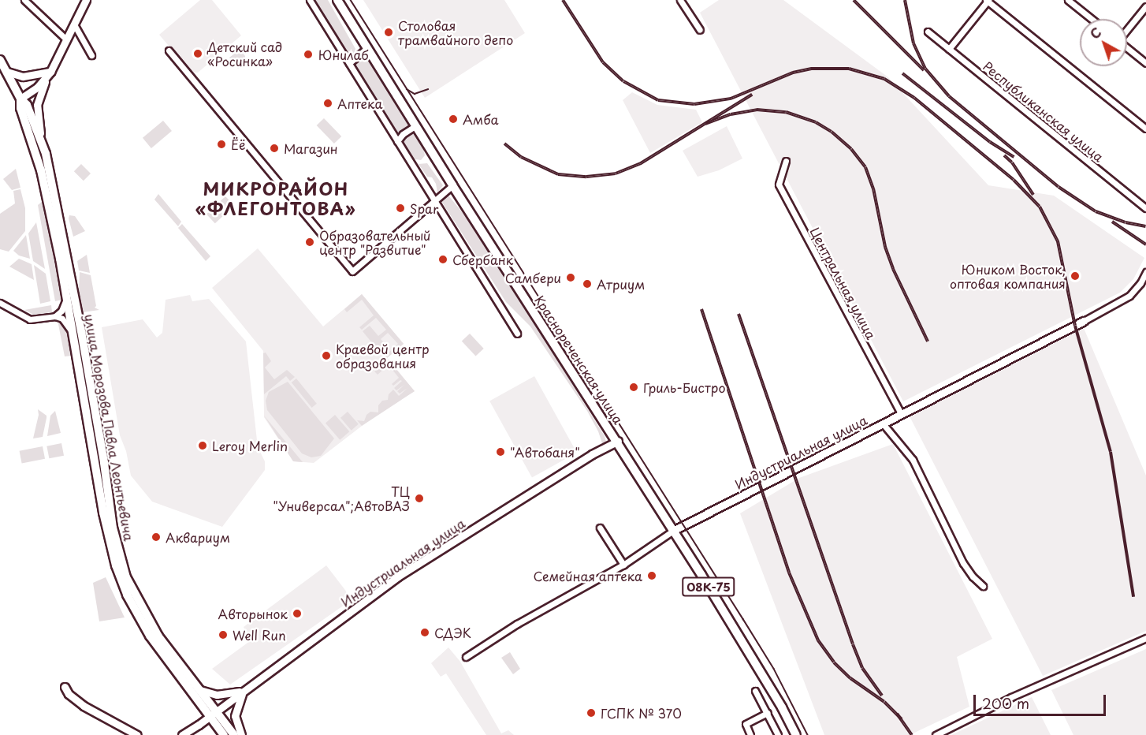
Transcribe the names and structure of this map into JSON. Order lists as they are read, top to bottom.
{
  "streets": {
    "main road": ["Краснореченская улица", "улица Морозова Павла Леонтьевича", "08К-75"],
    "street": ["Республиканская улица", "Центральная улица", "Индустриальная улица"]
  },
  "crossings": [
    ["Центральная улица", "Индустриальная улица"],
    ["Краснореченская улица", "Индустриальная улица"],
    ["улица Морозова Павла Леонтьевича", "Индустриальная улица"]
  ],
  "districts": ["МИКРОРАЙОН «ФЛЕГОНТОВА»"],
  "places": [
    "Столовая трамвайного депо",
    "Детский сад «Росинка»",
    "Юнилаб",
    "Аптека",
    "Амба",
    "Ёё",
    "Магазин",
    "Spar",
    "Образовательный центр \"Развитие\"",
    "Сбербанк",
    "Юником Восток, оптовая компания",
    "Самбери",
    "Атриум",
    "Краевой центр образования",
    "Гриль-Бистро",
    "Leroy Merlin",
    "\"Автобаня\"",
    "ТЦ \"Универсал\";АвтоВАЗ",
    "Аквариум",
    "Семейная аптека",
    "Авторынок",
    "СДЭК",
    "Well Run",
    "ГСПК № 370"
  ],
  "scale_bar": "200 m",
  "north": "top left"
}
